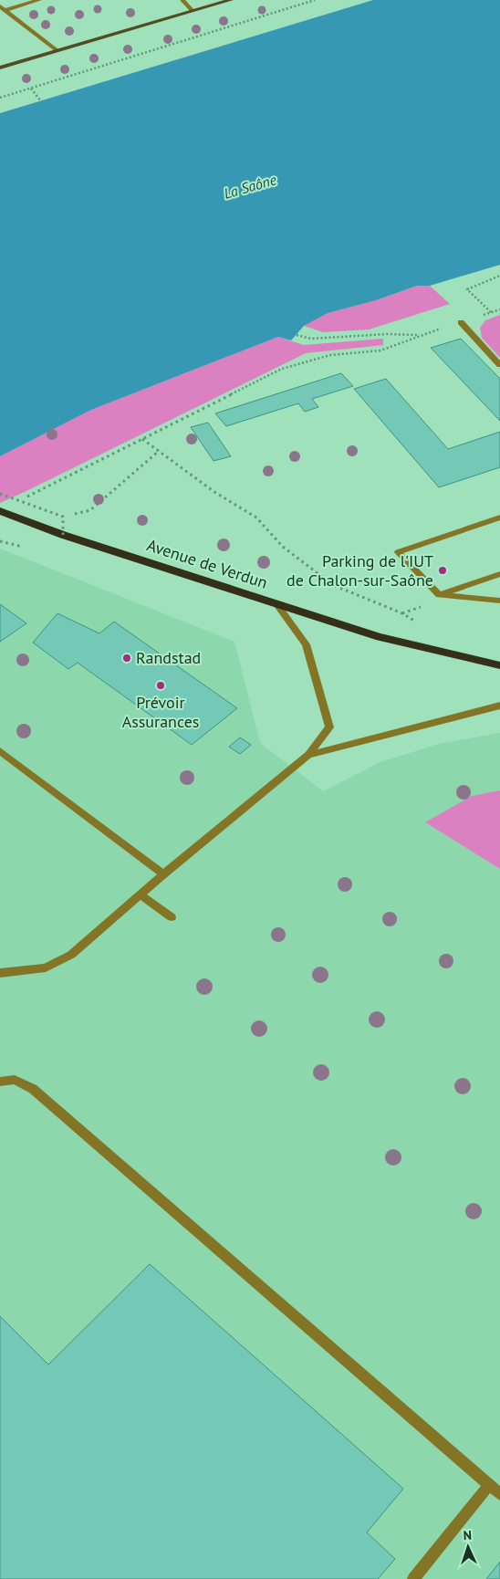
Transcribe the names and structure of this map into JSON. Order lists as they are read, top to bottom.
{
  "streets": {
    "main road": ["Avenue de Verdun"]
  },
  "water": ["La Saône"],
  "places": ["Parking de l'IUT de Chalon-sur-Saône", "Randstad", "Prévoir Assurances"],
  "north": "top"
}
